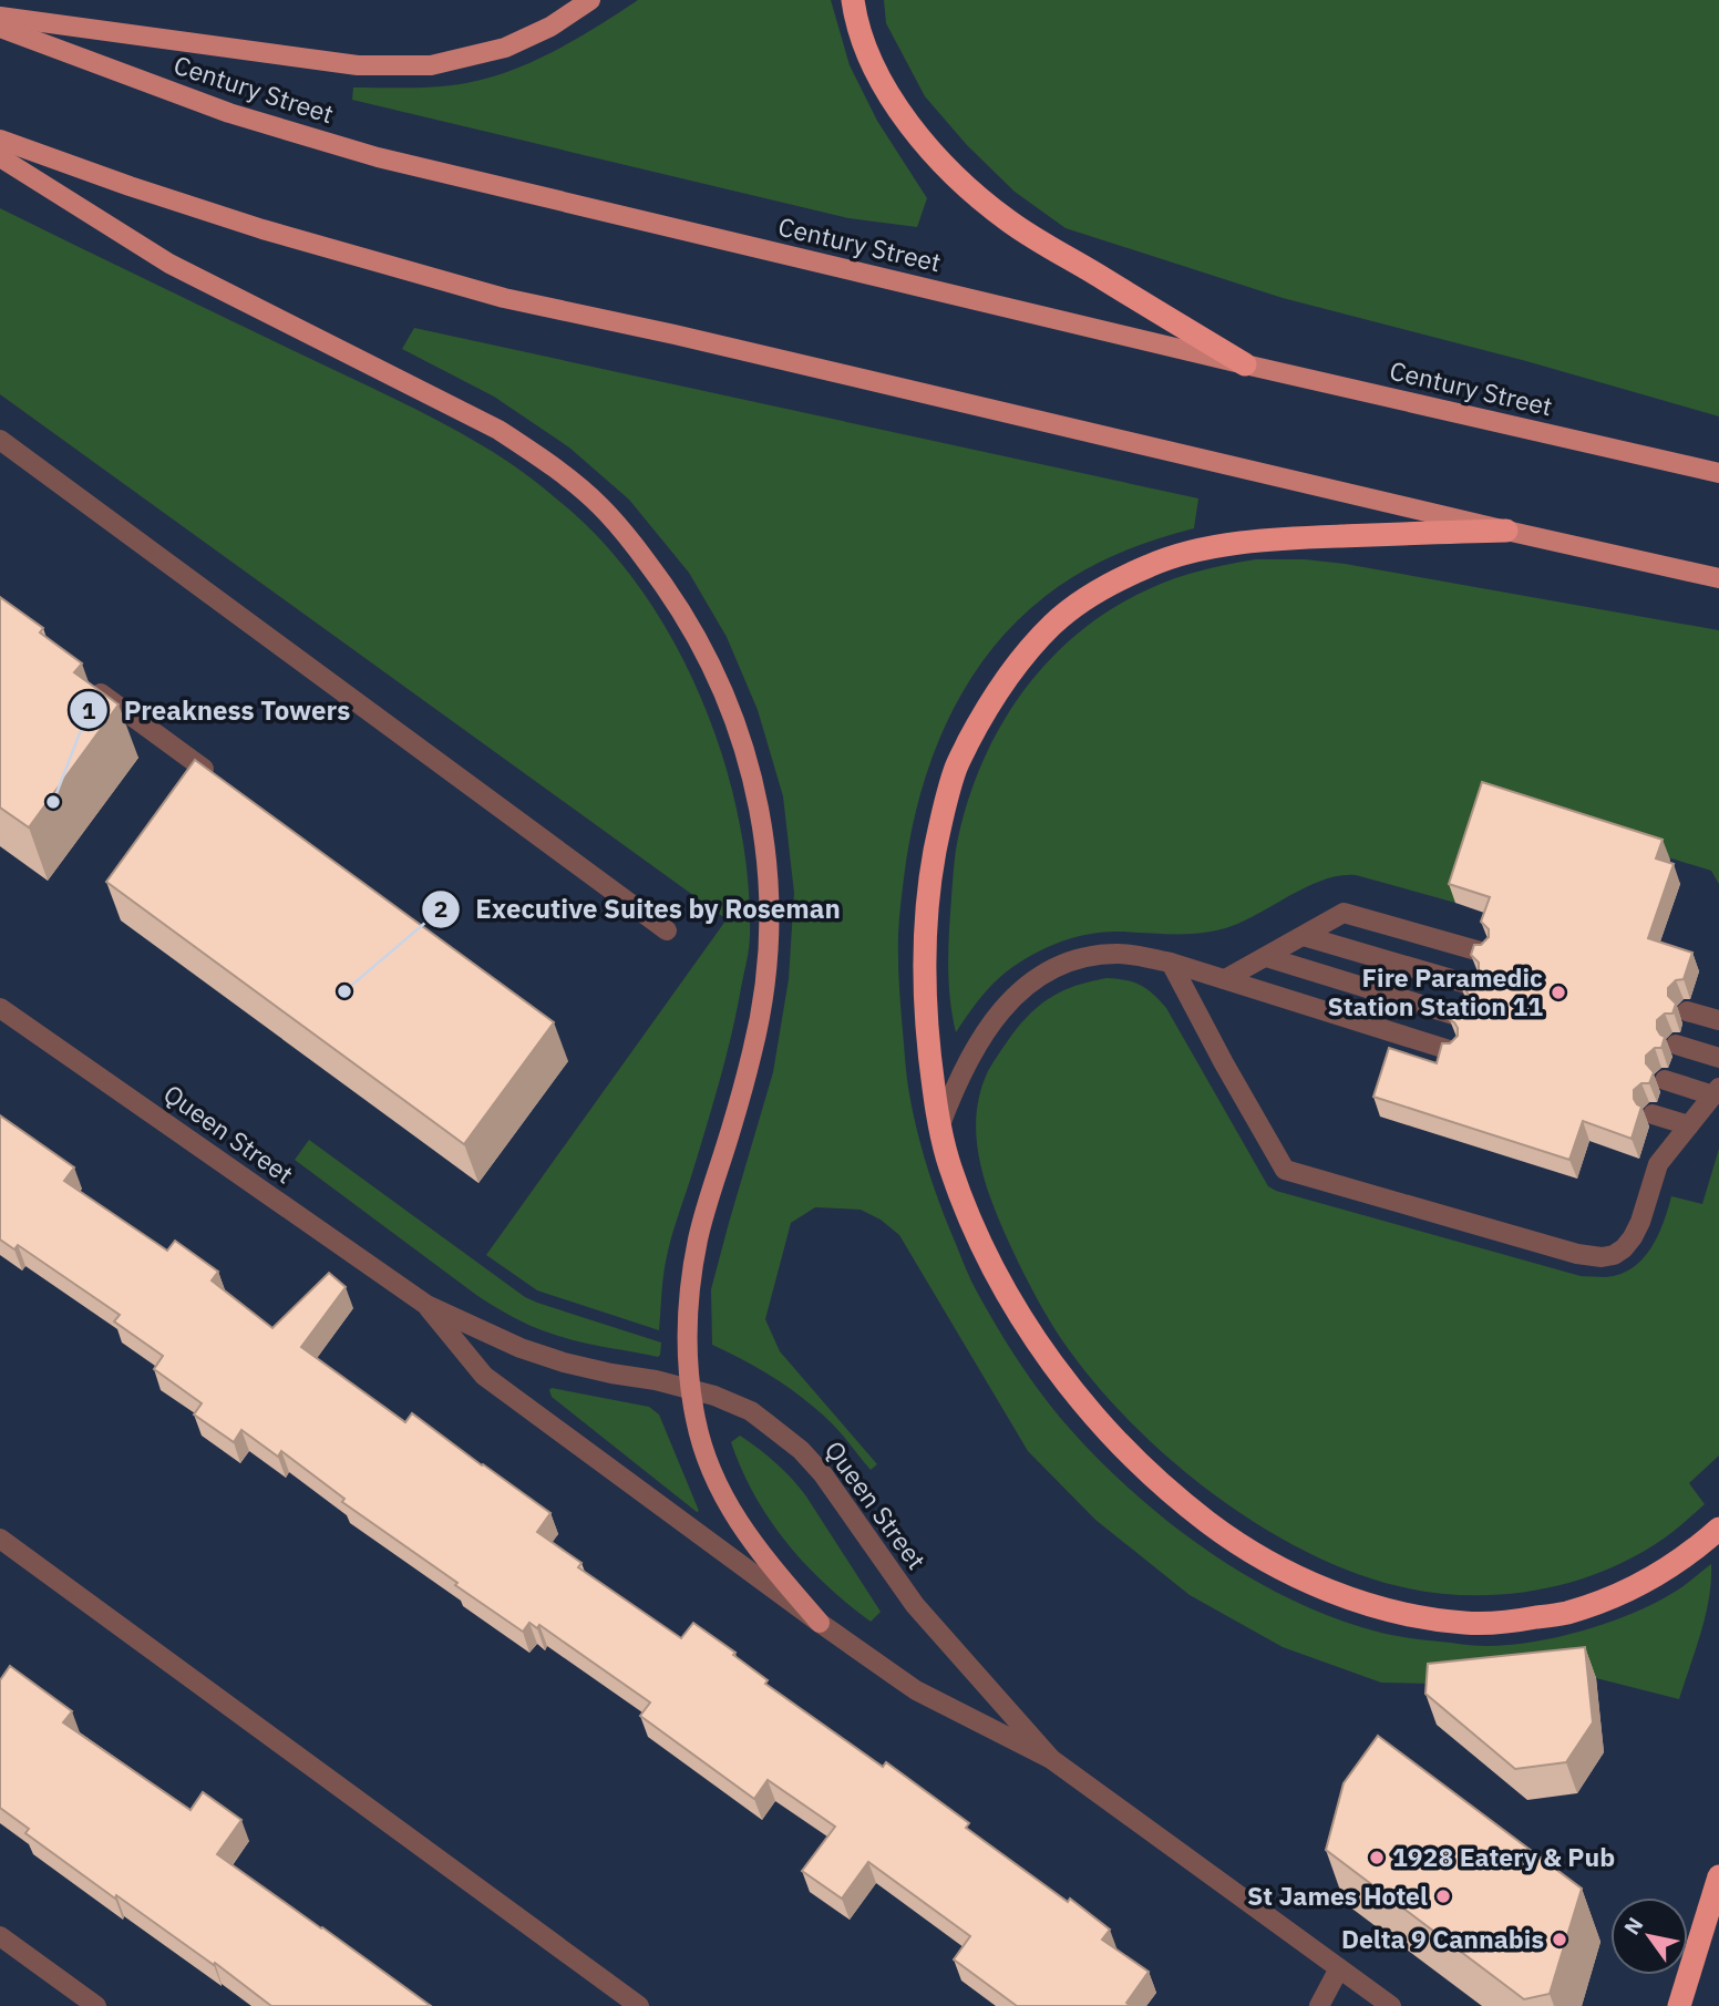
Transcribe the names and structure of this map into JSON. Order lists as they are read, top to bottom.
{
  "streets": {
    "main road": ["Century Street"],
    "street": ["Queen Street"]
  },
  "places": [
    "Preakness Towers",
    "Executive Suites by Roseman",
    "Fire Paramedic Station Station 11",
    "1928 Eatery & Pub",
    "St James Hotel",
    "Delta 9 Cannabis"
  ],
  "north": "top left"
}
